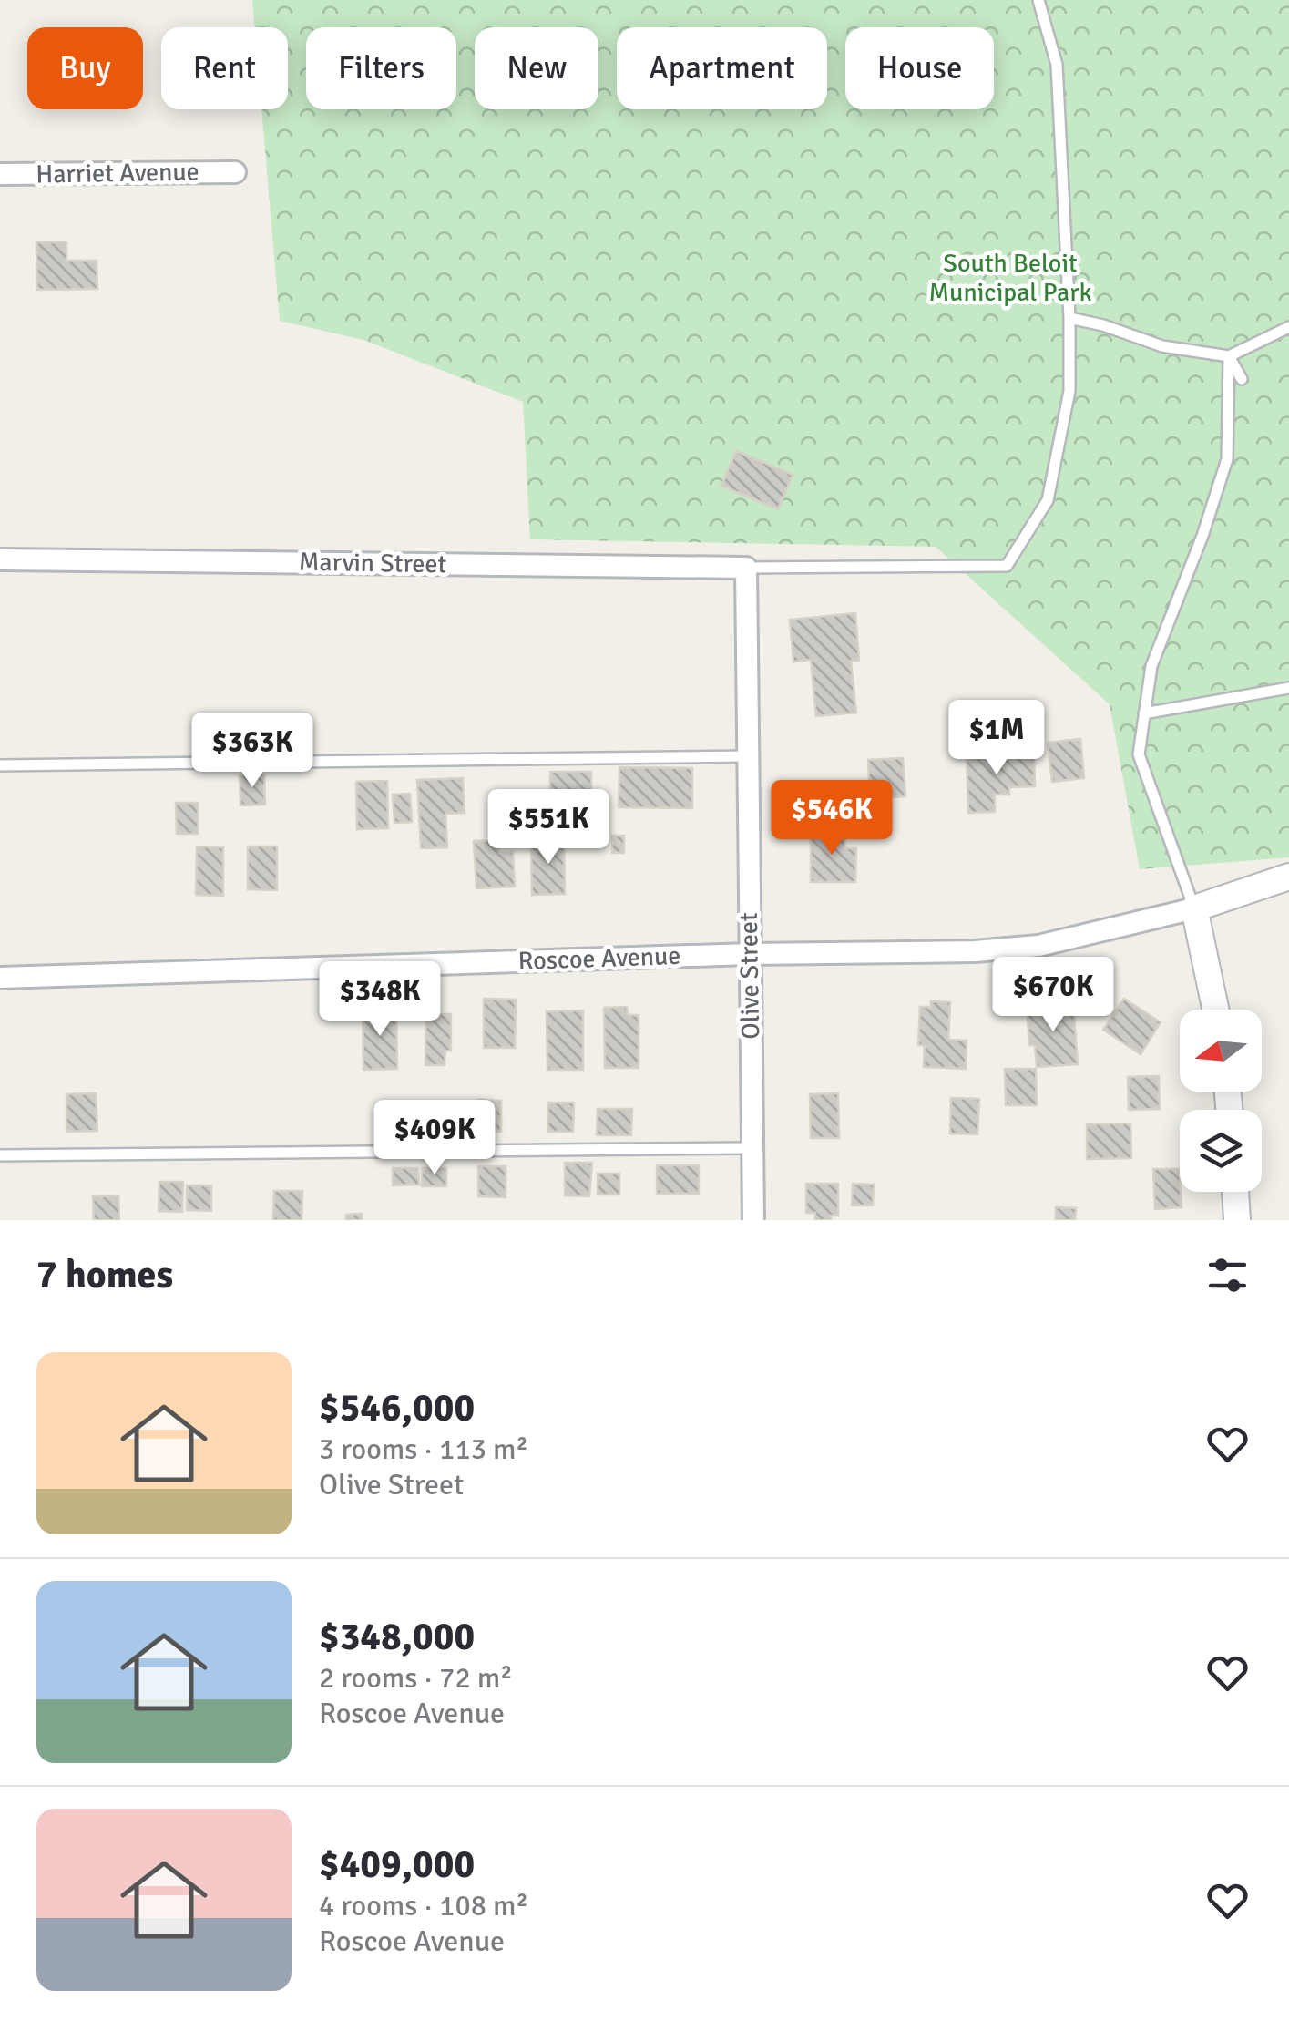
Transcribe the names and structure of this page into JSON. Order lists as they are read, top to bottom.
{
  "streets": {
    "street": [
      "Harriet Avenue",
      "Marvin Street",
      "Roscoe Avenue",
      "Olive Street"
    ]
  },
  "crossings": [
    ["Marvin Street", "Olive Street"],
    ["Roscoe Avenue", "Olive Street"]
  ],
  "parks": ["South Beloit Municipal Park"],
  "north": "left",
  "page": {
    "chip": [
      "Buy",
      "Rent",
      "Filters",
      "New",
      "Apartment",
      "House"
    ],
    "price": [
      "$1M",
      "$363K",
      "$546K",
      "$551K",
      "$670K",
      "$348K",
      "$409K"
    ],
    "heading": "7 homes",
    "list": [
      {
        "name": "$546,000",
        "note": "3 rooms · 113 m² · Olive Street"
      },
      {
        "name": "$348,000",
        "note": "2 rooms · 72 m² · Roscoe Avenue"
      },
      {
        "name": "$409,000",
        "note": "4 rooms · 108 m² · Roscoe Avenue"
      }
    ]
  }
}
